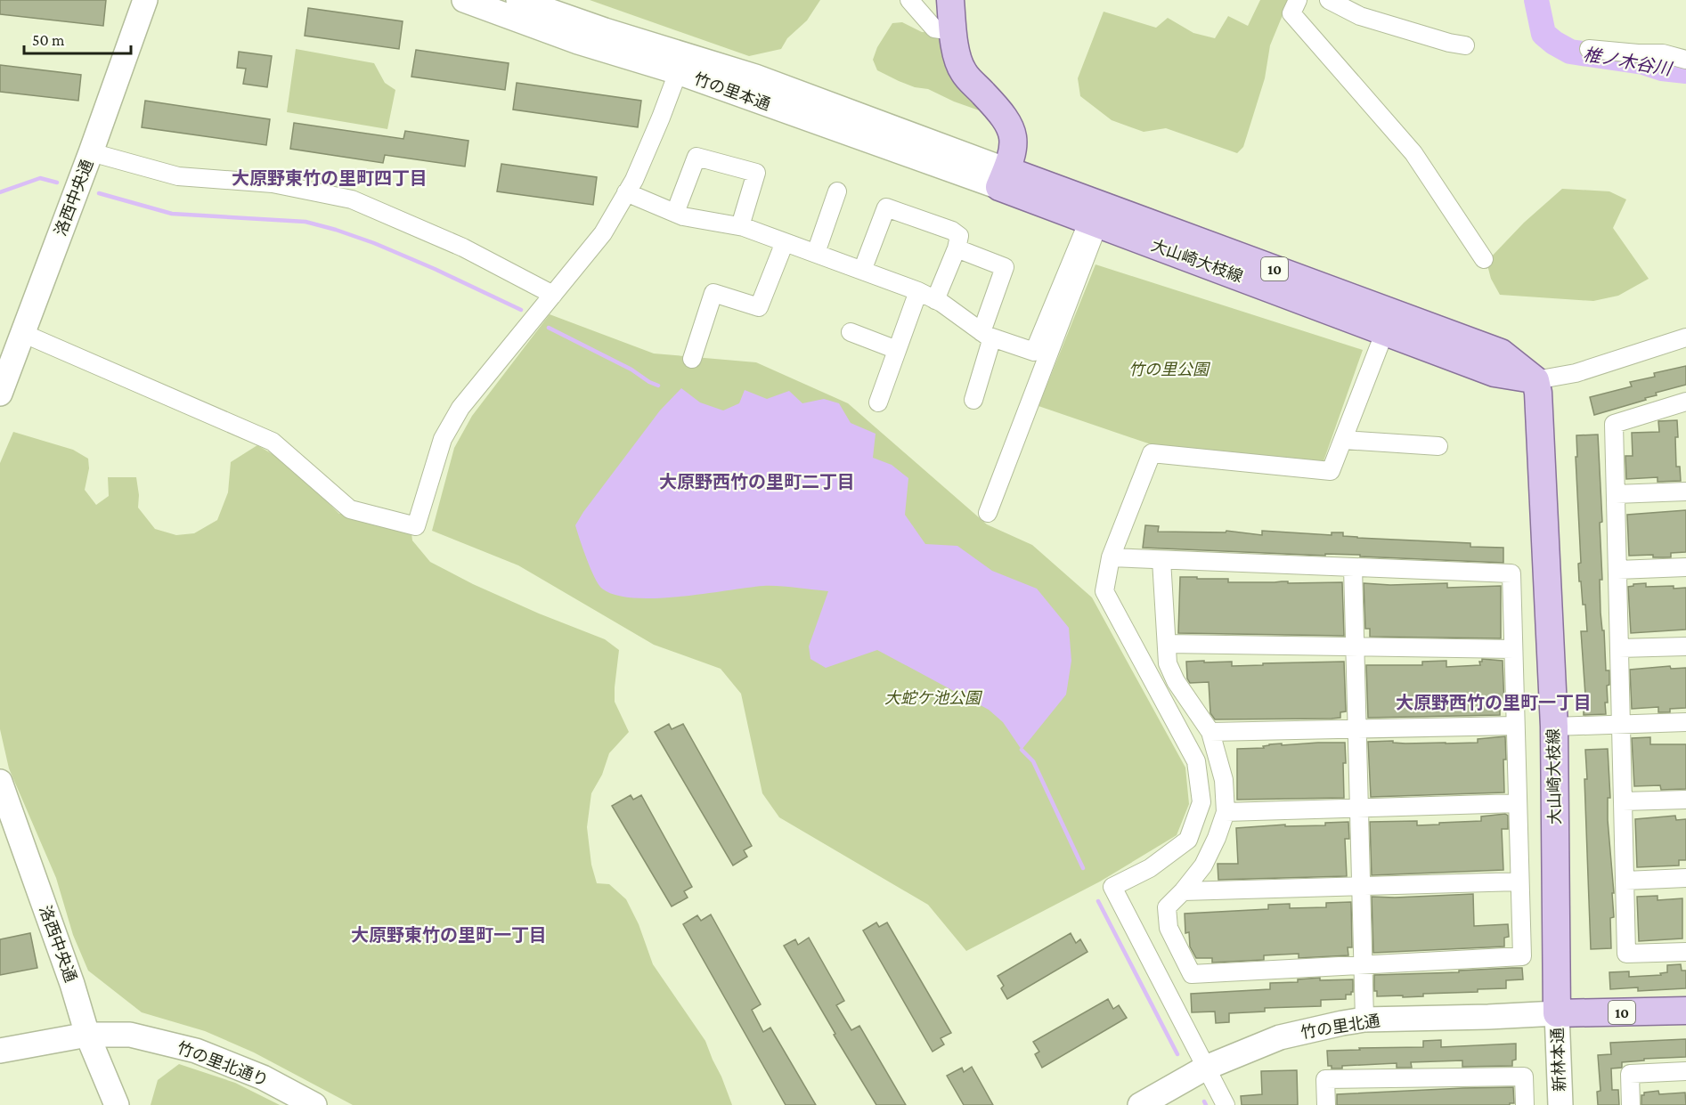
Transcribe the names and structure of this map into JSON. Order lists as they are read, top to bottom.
{
  "streets": {
    "main road": ["大山崎大枝線", "10"],
    "street": [
      "竹の里本通",
      "洛西中央通",
      "竹の里北通",
      "新林本通",
      "竹の里北通り"
    ]
  },
  "crossings": [
    ["竹の里本通", "大山崎大枝線"],
    ["洛西中央通", "竹の里北通り"],
    ["大山崎大枝線", "10"],
    ["大山崎大枝線", "竹の里北通"],
    ["大山崎大枝線", "新林本通"],
    ["10", "竹の里北通"],
    ["10", "新林本通"],
    ["竹の里北通", "新林本通"]
  ],
  "districts": [
    "大原野東竹の里町四丁目",
    "大原野西竹の里町二丁目",
    "大原野西竹の里町一丁目",
    "大原野東竹の里町一丁目"
  ],
  "water": ["椎ノ木谷川"],
  "parks": ["竹の里公園", "大蛇ケ池公園"],
  "scale_bar": "50 m"
}
